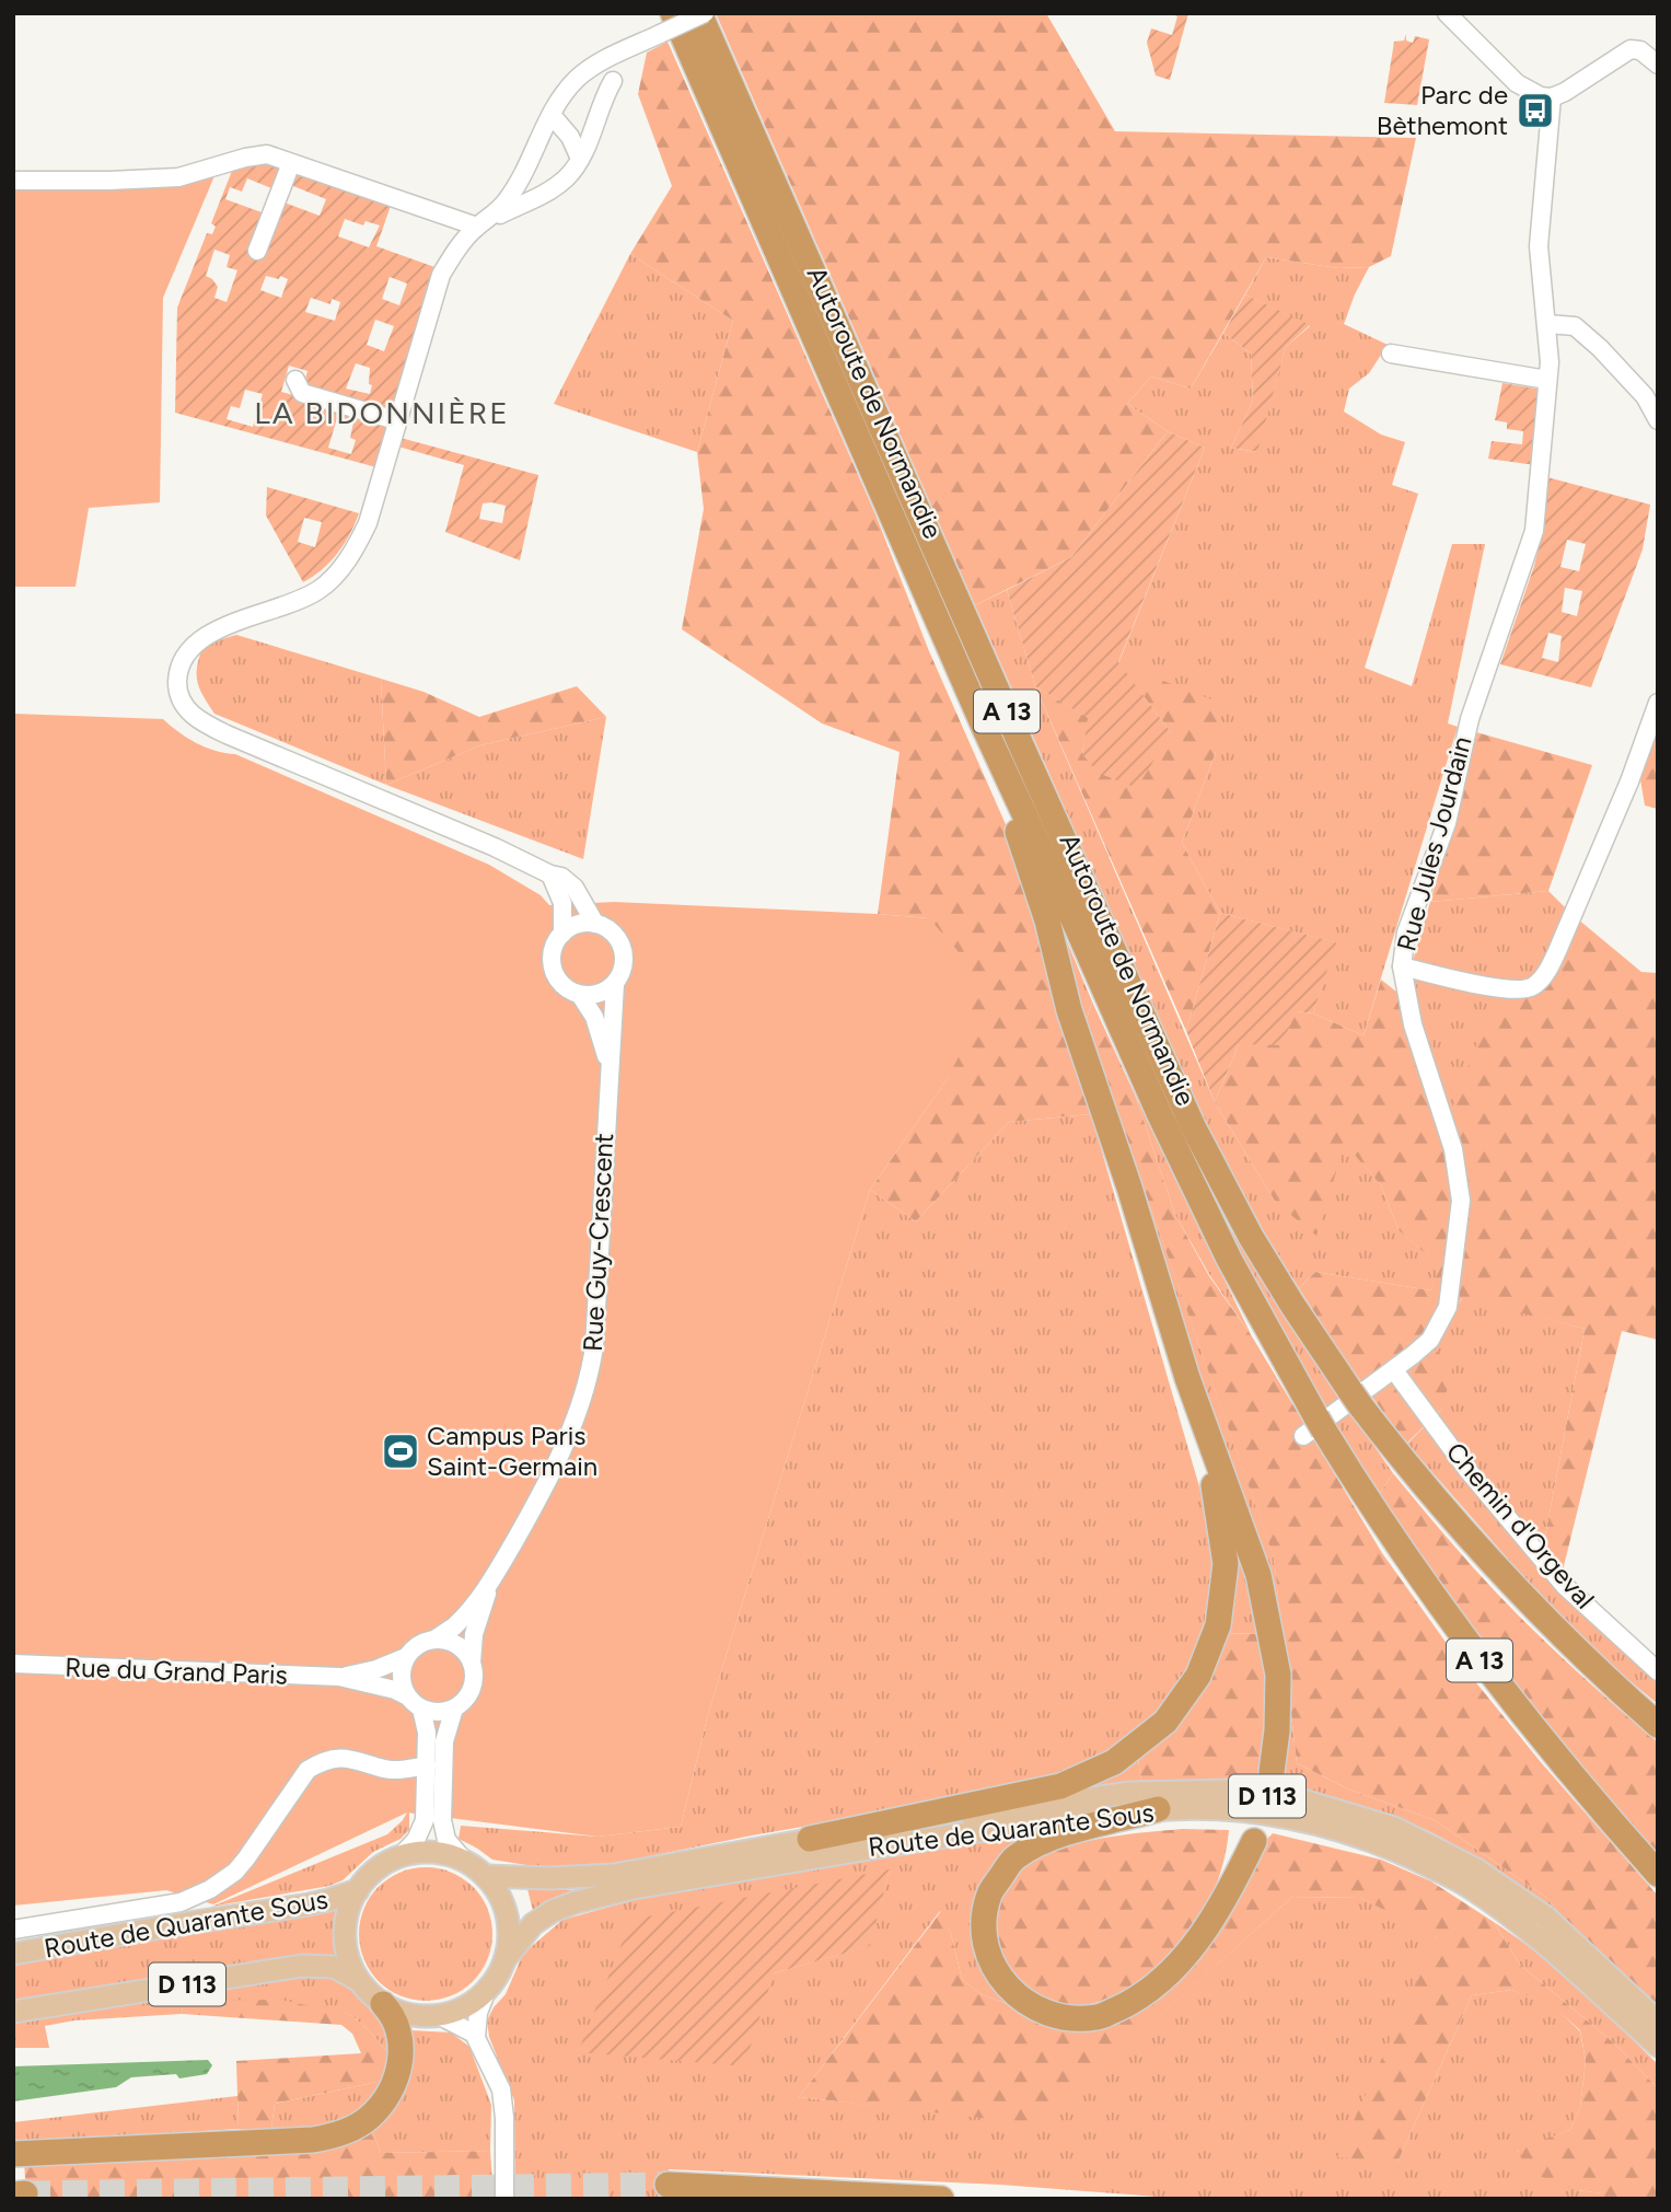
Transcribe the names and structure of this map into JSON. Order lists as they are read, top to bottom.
{
  "streets": {
    "highway": ["Autoroute de Normandie", "A 13"],
    "main road": ["D 113", "Route de Quarante Sous"],
    "street": [
      "Rue Jules Jourdain",
      "Rue Guy-Crescent",
      "Chemin d'Orgeval",
      "Rue du Grand Paris"
    ]
  },
  "crossings": [
    ["Autoroute de Normandie", "Rue Jules Jourdain"],
    ["Rue Jules Jourdain", "Chemin d'Orgeval"],
    ["Rue Guy-Crescent", "Rue du Grand Paris"]
  ],
  "districts": ["LA BIDONNIÈRE"],
  "places": {
    "bus stop": ["Parc de Bèthemont"],
    "sports": ["Campus Paris Saint-Germain"]
  }
}
